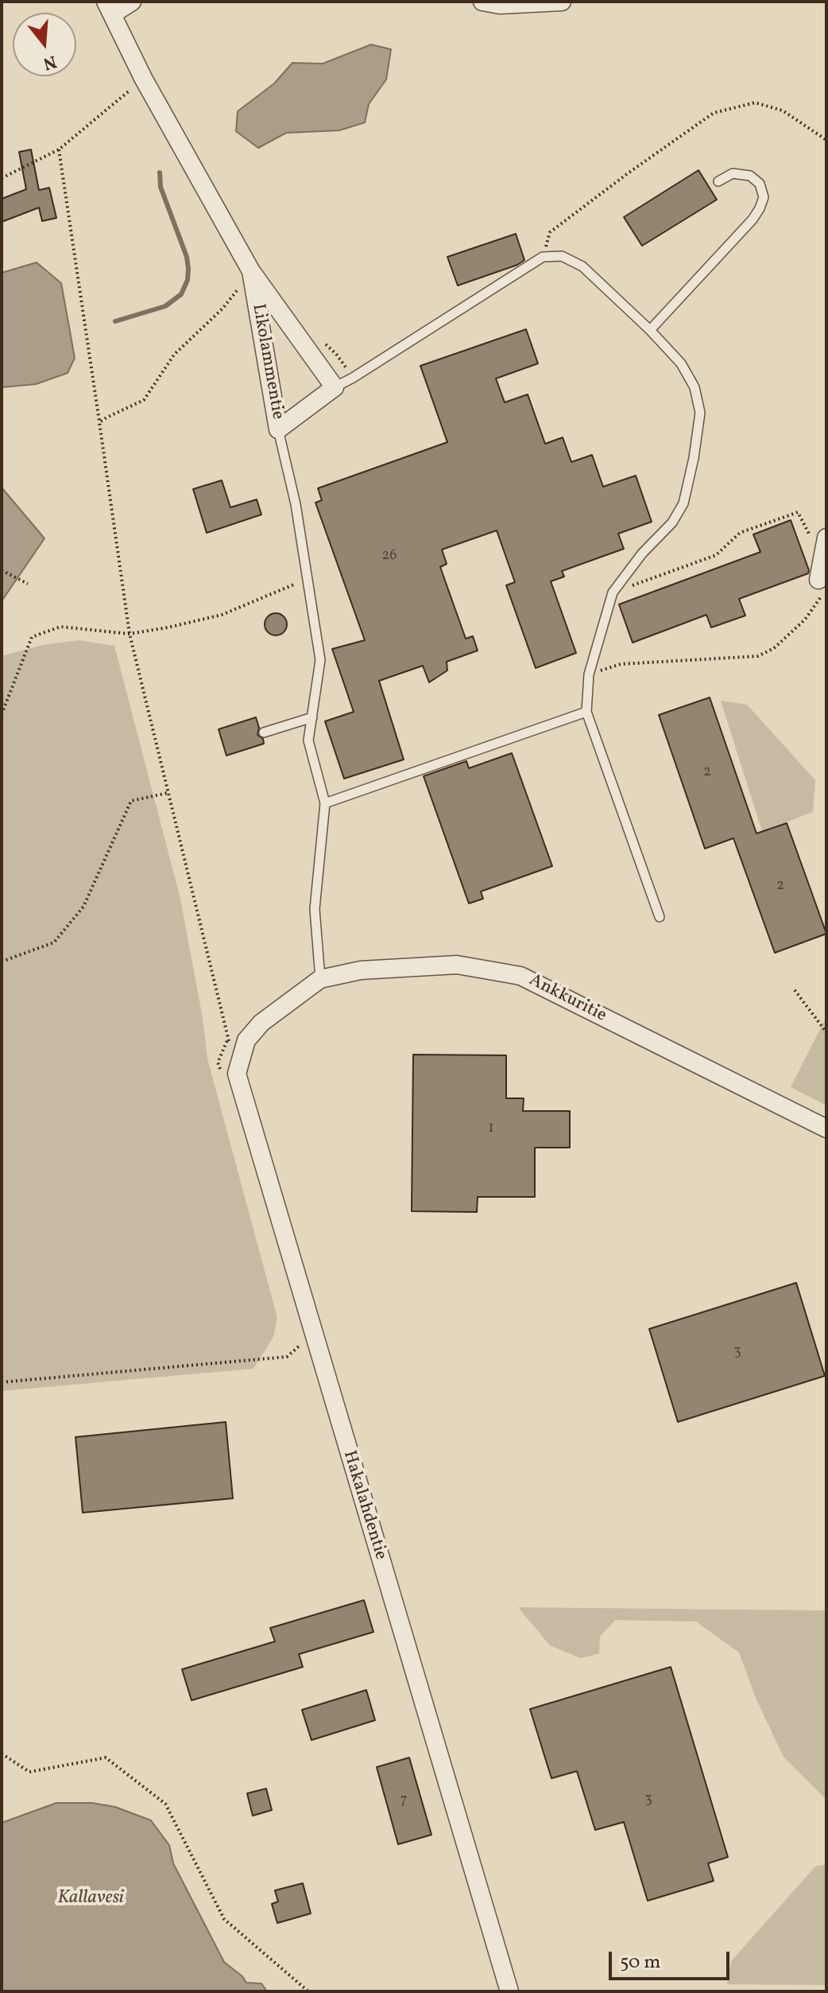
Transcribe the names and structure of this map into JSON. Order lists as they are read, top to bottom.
{
  "streets": {
    "street": ["Likolammentie", "Ankkuritie", "Hakalahdentie"]
  },
  "crossings": [
    ["Ankkuritie", "Hakalahdentie"]
  ],
  "water": ["Kallavesi"],
  "house_numbers": [
    "26",
    "2",
    "2",
    "1",
    "3",
    "3",
    "7"
  ],
  "scale_bar": "50 m",
  "north": "bottom"
}
